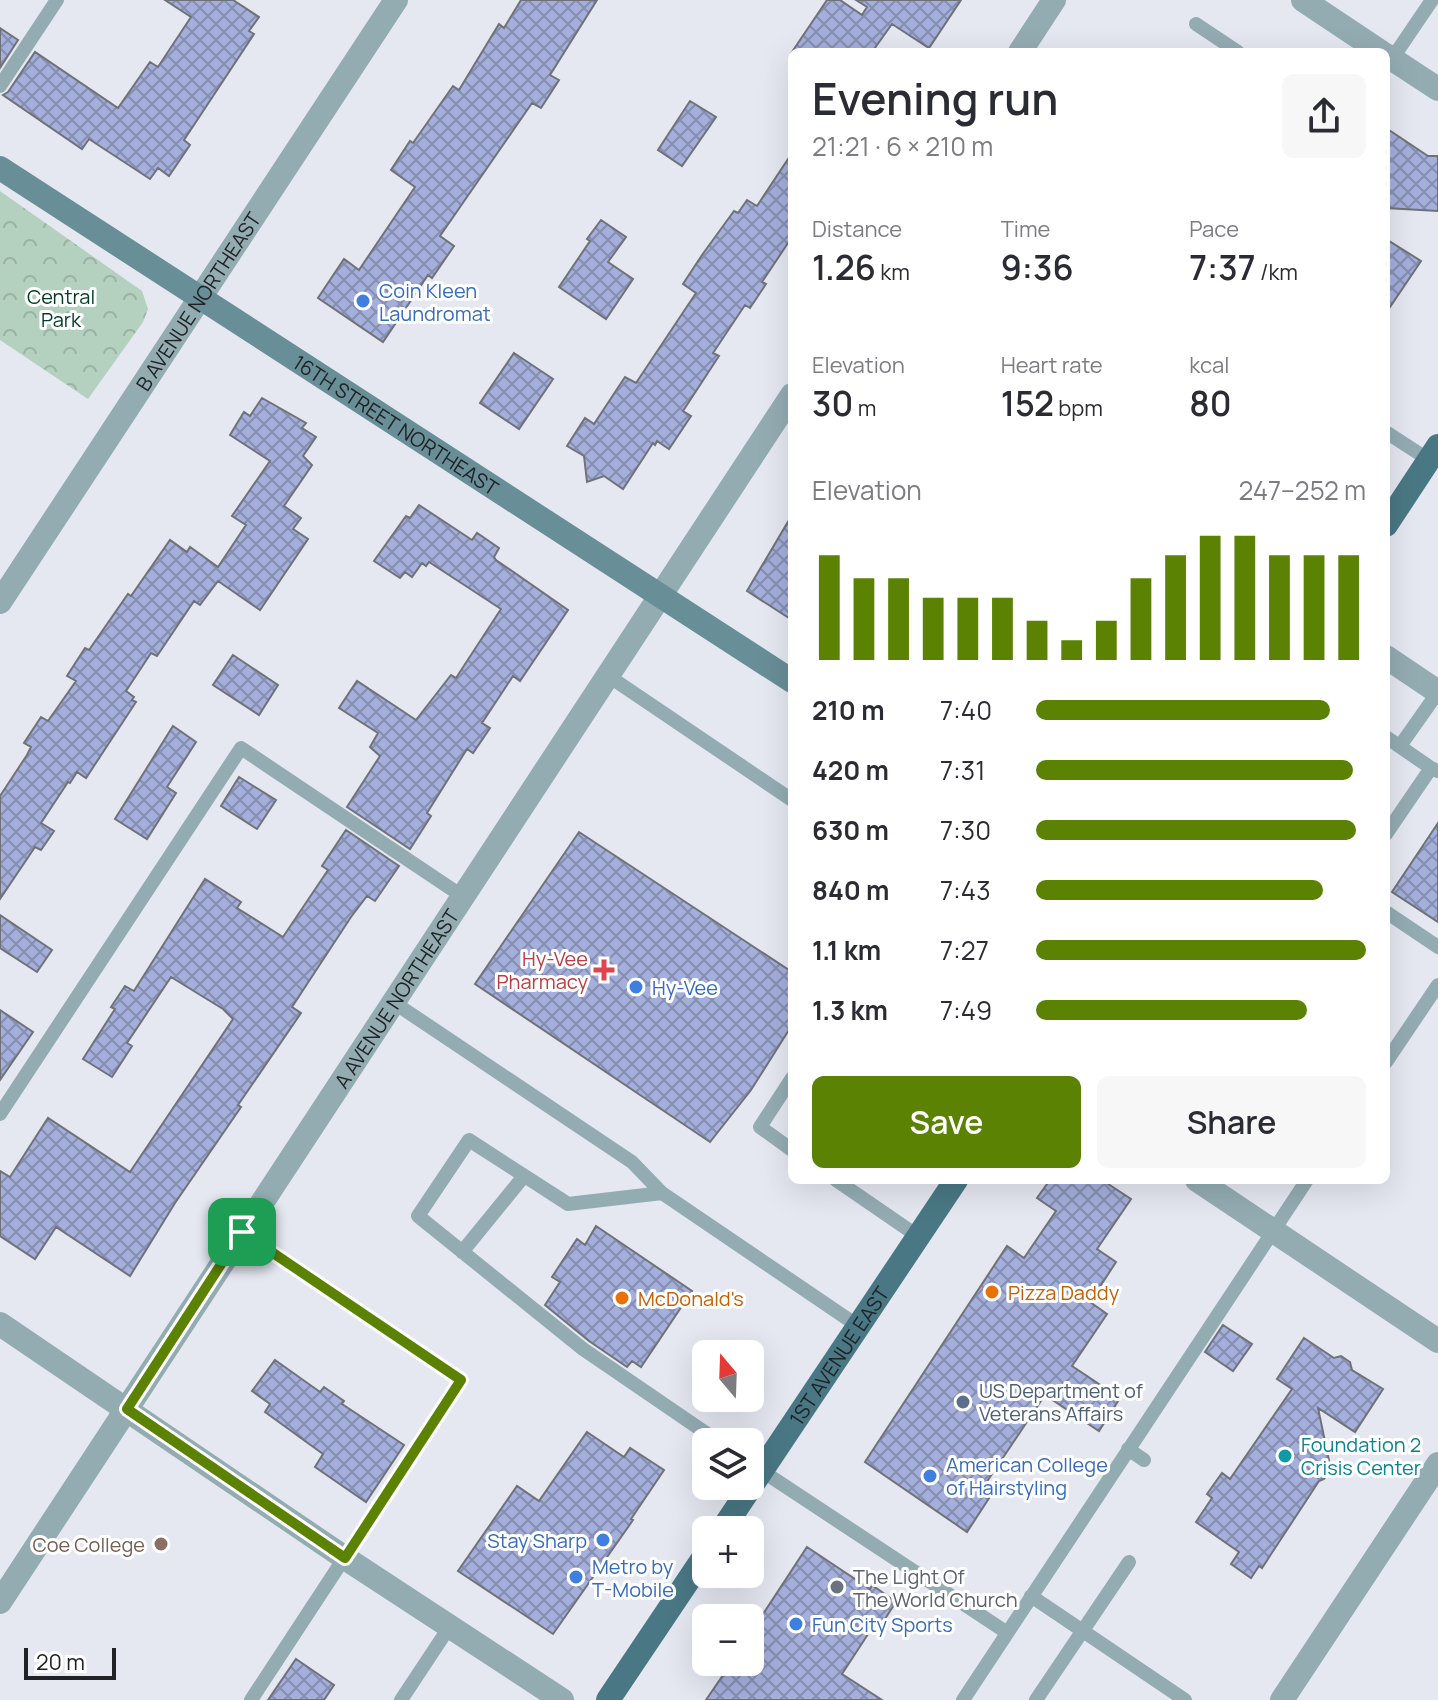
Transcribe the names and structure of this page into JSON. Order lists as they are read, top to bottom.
{
  "streets": {
    "main road": ["1ST AVENUE EAST"],
    "street": ["B AVENUE NORTHEAST", "16TH STREET NORTHEAST", "A AVENUE NORTHEAST"]
  },
  "crossings": [
    ["B AVENUE NORTHEAST", "16TH STREET NORTHEAST"],
    ["16TH STREET NORTHEAST", "A AVENUE NORTHEAST"]
  ],
  "parks": ["Central Park"],
  "places": {
    "other": [
      "Coin Kleen Laundromat",
      "Hy-Vee",
      "Pizza Daddy",
      "McDonald's",
      "US Department of Veterans Affairs",
      "Foundation 2 Crisis Center",
      "American College of Hairstyling",
      "Stay Sharp",
      "Coe College",
      "Metro by T-Mobile",
      "The Light Of The World Church",
      "Fun City Sports"
    ],
    "health": ["Hy-Vee Pharmacy"]
  },
  "scale_bar": "20 m",
  "north": "top",
  "page": {
    "heading": ["Evening run", "21:21 · 6 × 210 m"],
    "stats": [
      ["Distance", "1.26 km"],
      ["Time", "9:36"],
      ["Pace", "7:37 /km"],
      ["Elevation", "30 m"],
      ["Heart rate", "152 bpm"],
      ["kcal", "80"]
    ],
    "chart": ["Elevation", "247–252 m"],
    "list": [
      {
        "name": "210 m",
        "note": "7:40"
      },
      {
        "name": "420 m",
        "note": "7:31"
      },
      {
        "name": "630 m",
        "note": "7:30"
      },
      {
        "name": "840 m",
        "note": "7:43"
      },
      {
        "name": "1.1 km",
        "note": "7:27"
      },
      {
        "name": "1.3 km",
        "note": "7:49"
      }
    ],
    "buttons": ["Save", "Share"],
    "map_buttons": ["+", "−"],
    "scale": "20 m"
  }
}
